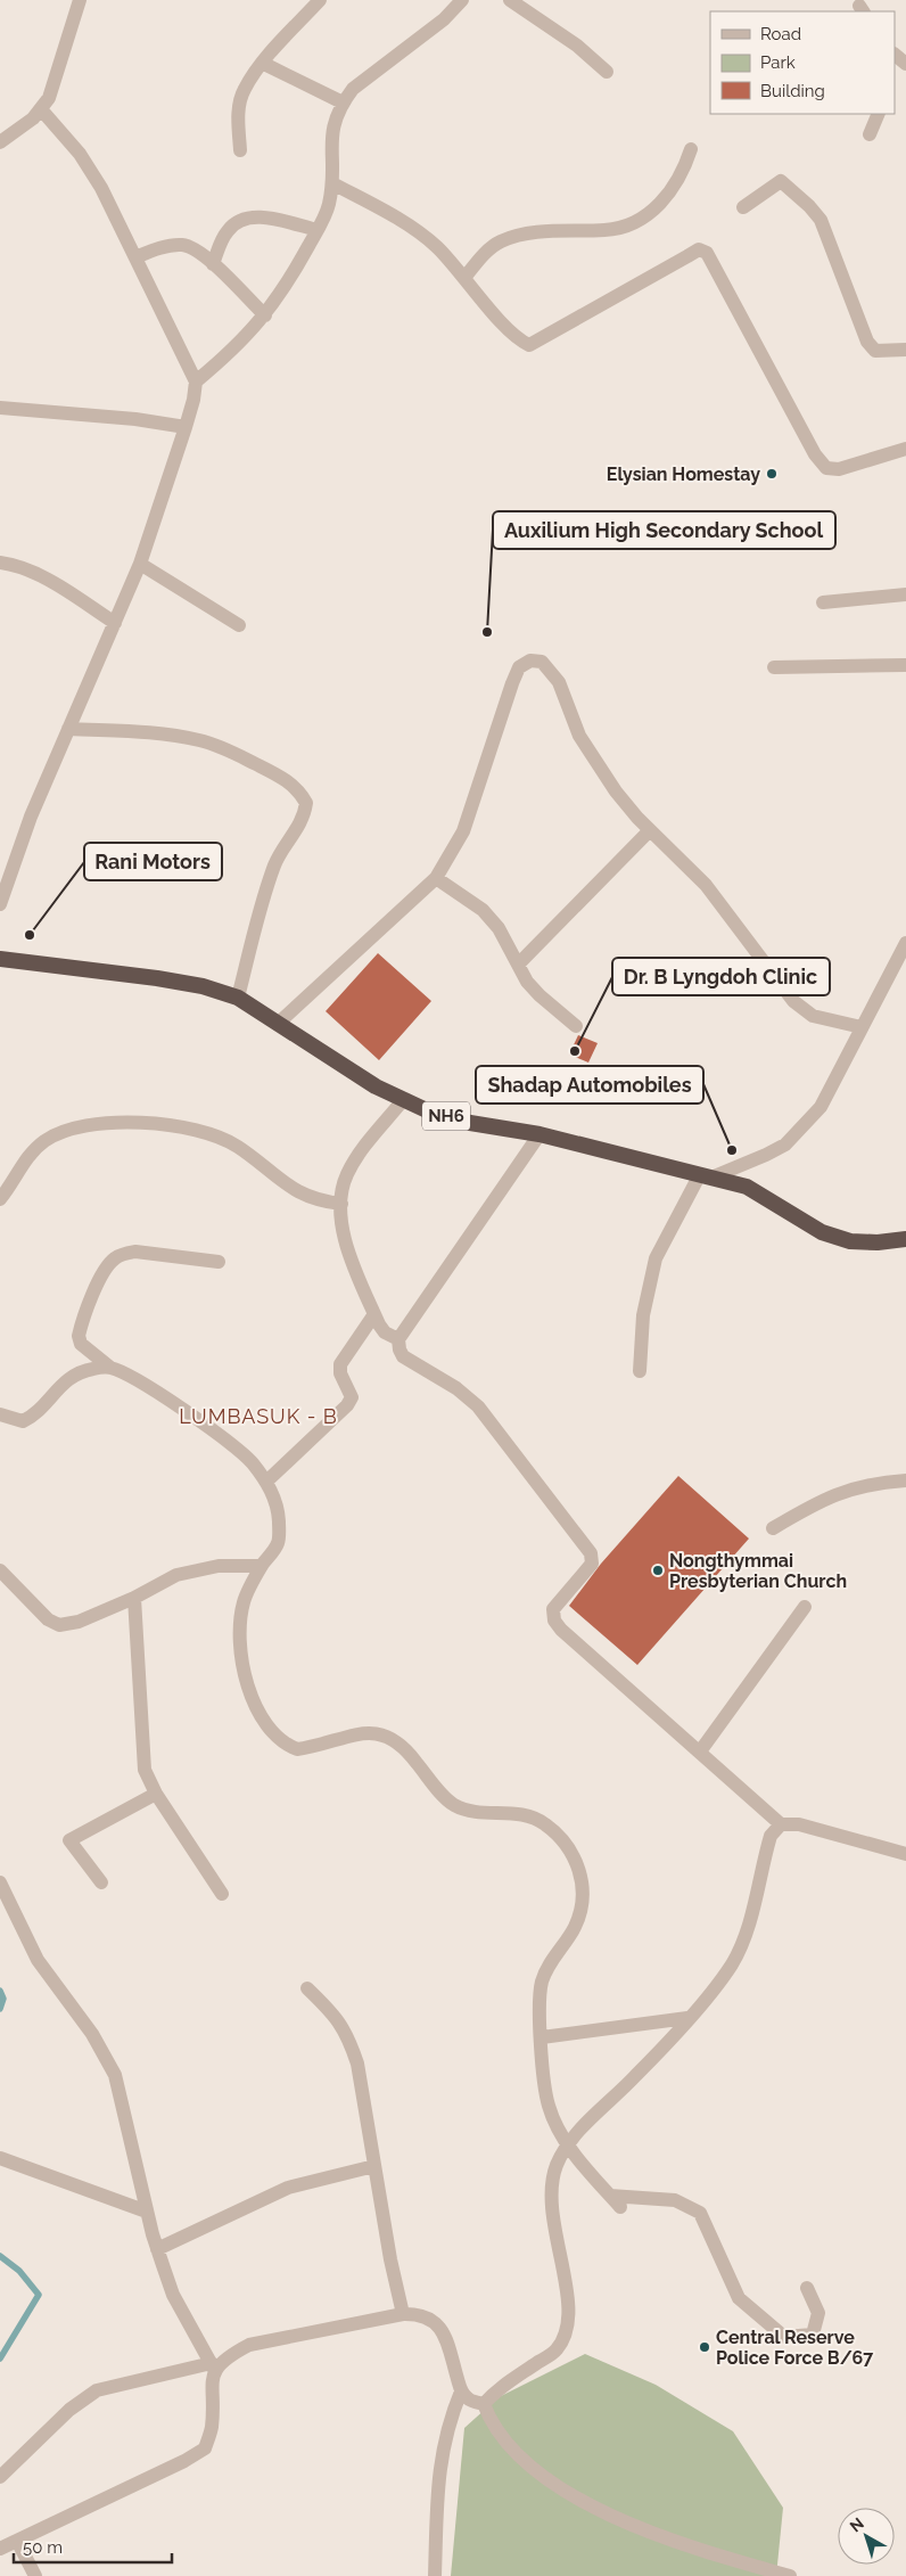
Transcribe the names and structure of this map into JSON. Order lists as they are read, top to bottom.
{
  "streets": {
    "highway": ["NH6"]
  },
  "districts": ["LUMBASUK - B"],
  "places": [
    "Elysian Homestay",
    "Auxilium High Secondary School",
    "Rani Motors",
    "Dr. B Lyngdoh Clinic",
    "Shadap Automobiles",
    "Nongthymmai Presbyterian Church",
    "Central Reserve Police Force B/67"
  ],
  "legend": ["Road", "Park", "Building"],
  "scale_bar": "50 m",
  "north": "top left"
}
